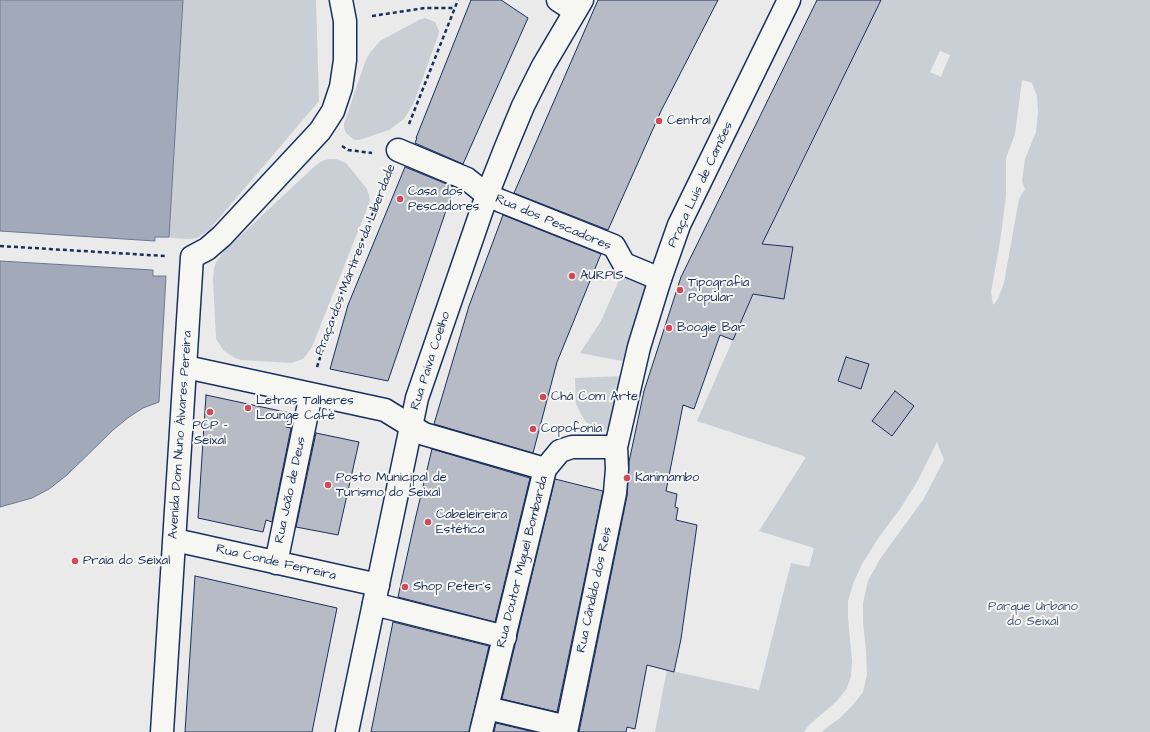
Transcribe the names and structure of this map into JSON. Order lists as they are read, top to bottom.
{
  "streets": {
    "street": [
      "Praça Luís de Camões",
      "Rua dos Pescadores",
      "Rua Paiva Coelho",
      "Avenida Dom Nuno Álvares Pereira",
      "Rua João de Deus",
      "Rua Doutor Miguel Bombarda",
      "Rua Conde Ferreira",
      "Rua Cândido dos Reis"
    ],
    "path": ["Praça dos Mártires da Liberdade"]
  },
  "crossings": [
    ["Praça Luís de Camões", "Rua dos Pescadores"],
    ["Praça Luís de Camões", "Rua Doutor Miguel Bombarda"],
    ["Praça Luís de Camões", "Rua Cândido dos Reis"],
    ["Rua dos Pescadores", "Praça dos Mártires da Liberdade"],
    ["Rua dos Pescadores", "Rua Paiva Coelho"],
    ["Praça dos Mártires da Liberdade", "Rua João de Deus"],
    ["Rua Paiva Coelho", "Rua Conde Ferreira"],
    ["Avenida Dom Nuno Álvares Pereira", "Rua Conde Ferreira"],
    ["Rua João de Deus", "Rua Conde Ferreira"],
    ["Rua Doutor Miguel Bombarda", "Rua Conde Ferreira"],
    ["Rua Doutor Miguel Bombarda", "Rua Cândido dos Reis"]
  ],
  "parks": ["Parque Urbano do Seixal"],
  "places": [
    "Central",
    "Casa dos Pescadores",
    "AURPIS",
    "Tipografia Popular",
    "Boogie Bar",
    "Chá Com Arte",
    "Letras Talheres Lounge Café",
    "PCP - Seixal",
    "Copofonia",
    "Kanimambo",
    "Posto Municipal de Turismo do Seixal",
    "Cabeleireira Estética",
    "Praia do Seixal",
    "Shop Peter's"
  ]
}
